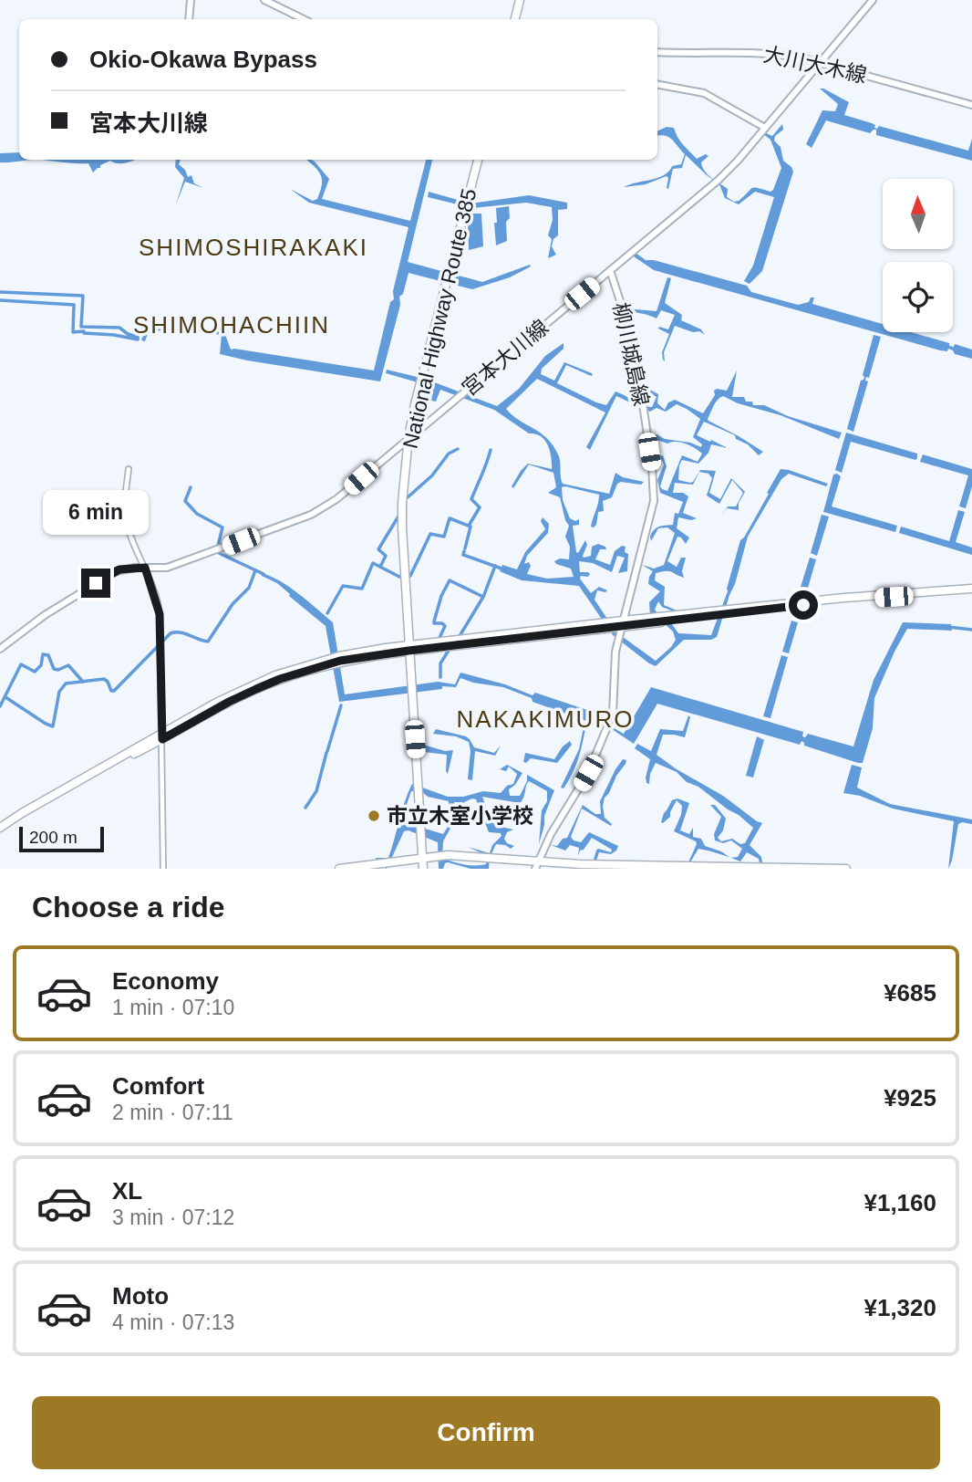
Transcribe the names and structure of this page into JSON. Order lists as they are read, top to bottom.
{
  "streets": {
    "highway": ["National Highway Route 385"],
    "main road": ["大川大木線", "柳川城島線", "宮本大川線"]
  },
  "crossings": [
    ["National Highway Route 385", "宮本大川線"],
    ["柳川城島線", "宮本大川線"]
  ],
  "districts": ["SHIMOSHIRAKAKI", "SHIMOHACHIIN", "NAKAKIMURO"],
  "places": ["市立木室小学校"],
  "scale_bar": "200 m",
  "north": "top",
  "page": {
    "banner": ["Okio-Okawa Bypass", "宮本大川線"],
    "bubble": "6 min",
    "scale": "200 m",
    "heading": "Choose a ride",
    "list": [
      {
        "name": "Economy",
        "note": "1 min · 07:10",
        "value": "¥685"
      },
      {
        "name": "Comfort",
        "note": "2 min · 07:11",
        "value": "¥925"
      },
      {
        "name": "XL",
        "note": "3 min · 07:12",
        "value": "¥1,160"
      },
      {
        "name": "Moto",
        "note": "4 min · 07:13",
        "value": "¥1,320"
      }
    ],
    "buttons": "Confirm"
  }
}
